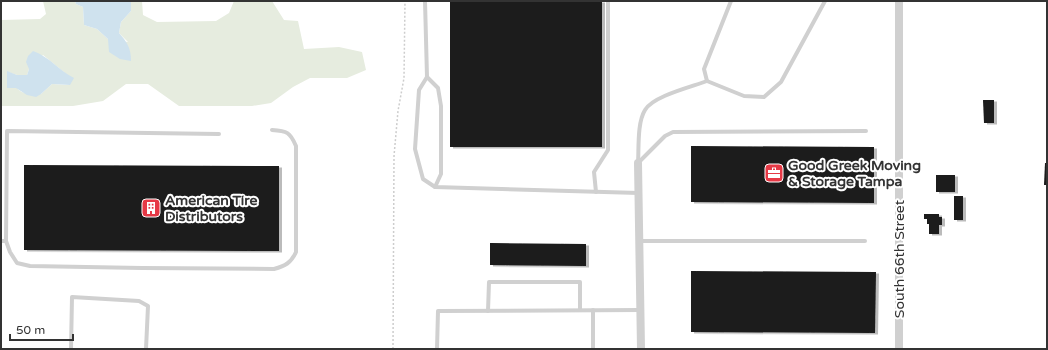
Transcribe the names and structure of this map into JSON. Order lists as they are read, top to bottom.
{
  "streets": {
    "street": ["South 66th Street"]
  },
  "places": {
    "office": ["Good Greek Moving & Storage Tampa"],
    "building": ["American Tire Distributors"]
  },
  "scale_bar": "50 m"
}
